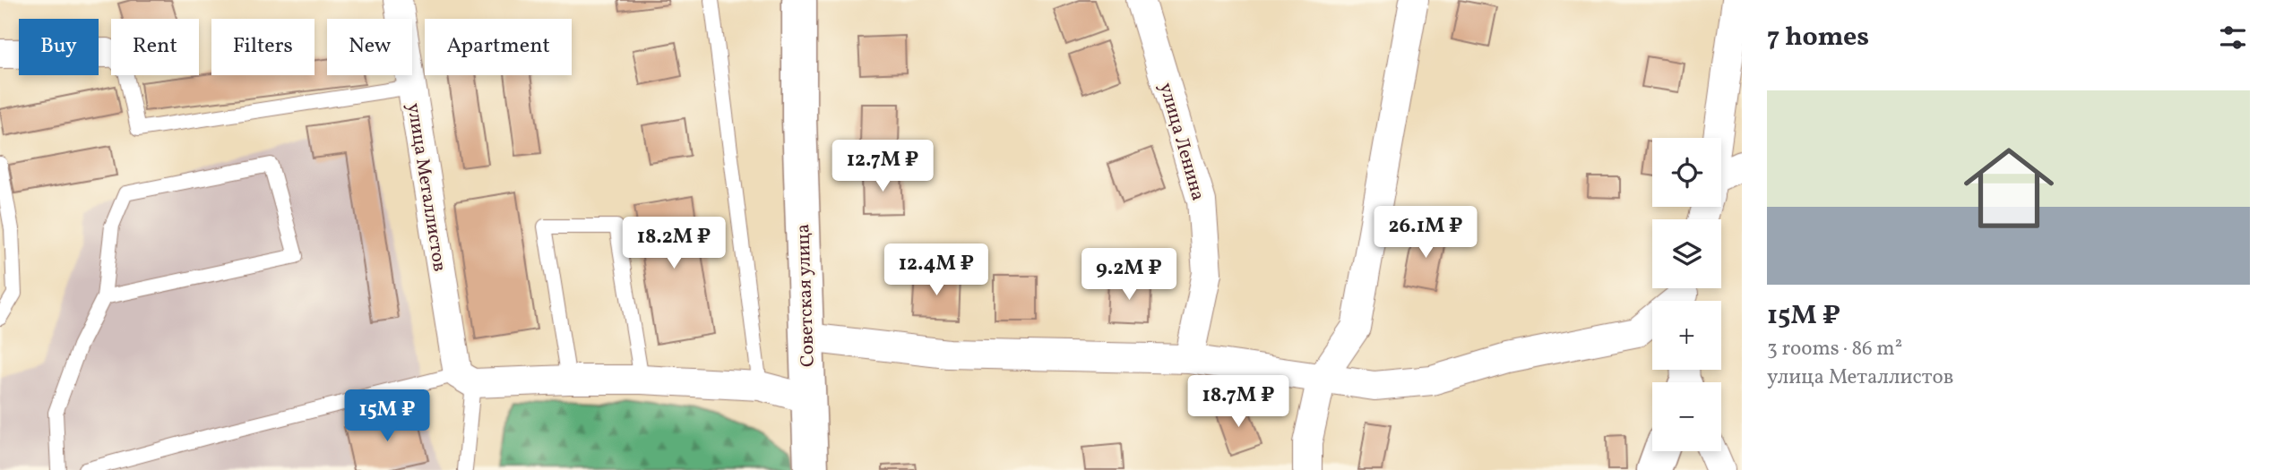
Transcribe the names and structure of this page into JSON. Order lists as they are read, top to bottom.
{
  "streets": {
    "main road": ["Советская улица"],
    "street": ["улица Ленина", "улица Металлистов"]
  },
  "page": {
    "heading": "7 homes",
    "chip": [
      "Buy",
      "Rent",
      "Filters",
      "New",
      "Apartment"
    ],
    "list": [
      {
        "name": "15M ₽",
        "note": "3 rooms · 86 m² · улица Металлистов"
      }
    ],
    "map_buttons": ["+", "−"],
    "price": [
      "12.7M ₽",
      "26.1M ₽",
      "18.2M ₽",
      "12.4M ₽",
      "9.2M ₽",
      "18.7M ₽",
      "15M ₽"
    ]
  }
}
